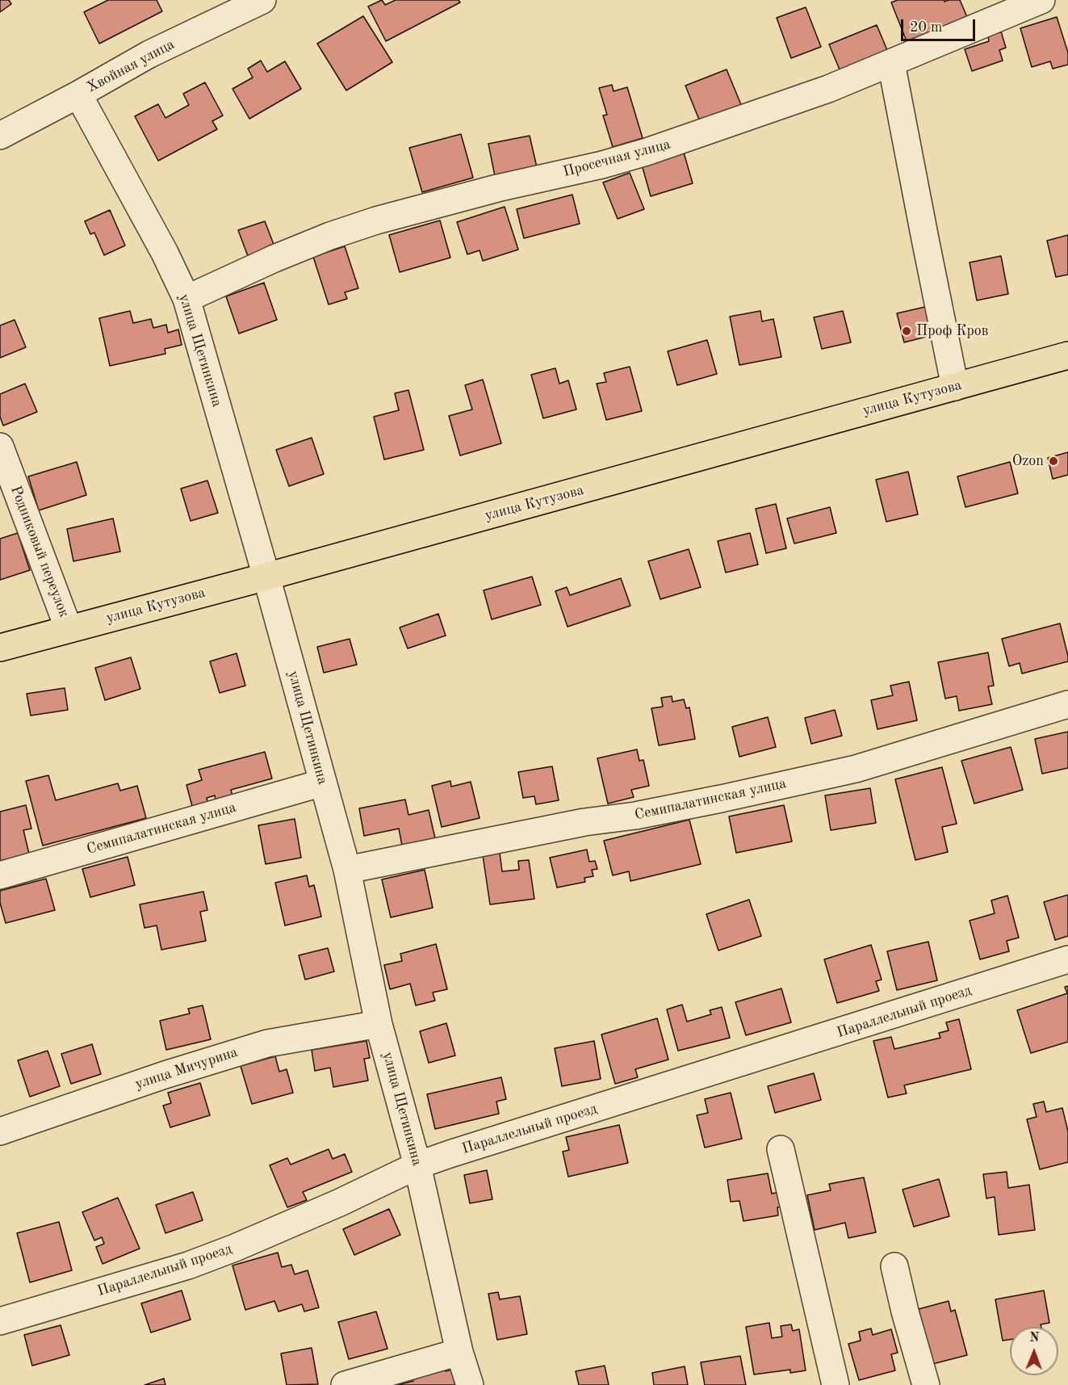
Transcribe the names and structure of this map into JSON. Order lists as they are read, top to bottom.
{
  "streets": {
    "main road": ["улица Кутузова"],
    "street": [
      "Хвойная улица",
      "Просечная улица",
      "улица Щетинкина",
      "Родниковый переулок",
      "Семипалатинская улица",
      "Параллельный проезд",
      "улица Мичурина"
    ]
  },
  "crossings": [
    ["Хвойная улица", "улица Щетинкина"],
    ["Просечная улица", "улица Щетинкина"],
    ["улица Щетинкина", "улица Кутузова"],
    ["улица Щетинкина", "Семипалатинская улица"],
    ["улица Щетинкина", "Параллельный проезд"],
    ["улица Щетинкина", "улица Мичурина"],
    ["улица Кутузова", "Родниковый переулок"]
  ],
  "places": ["Проф Кров", "Ozon"],
  "scale_bar": "20 m",
  "north": "top"
}
